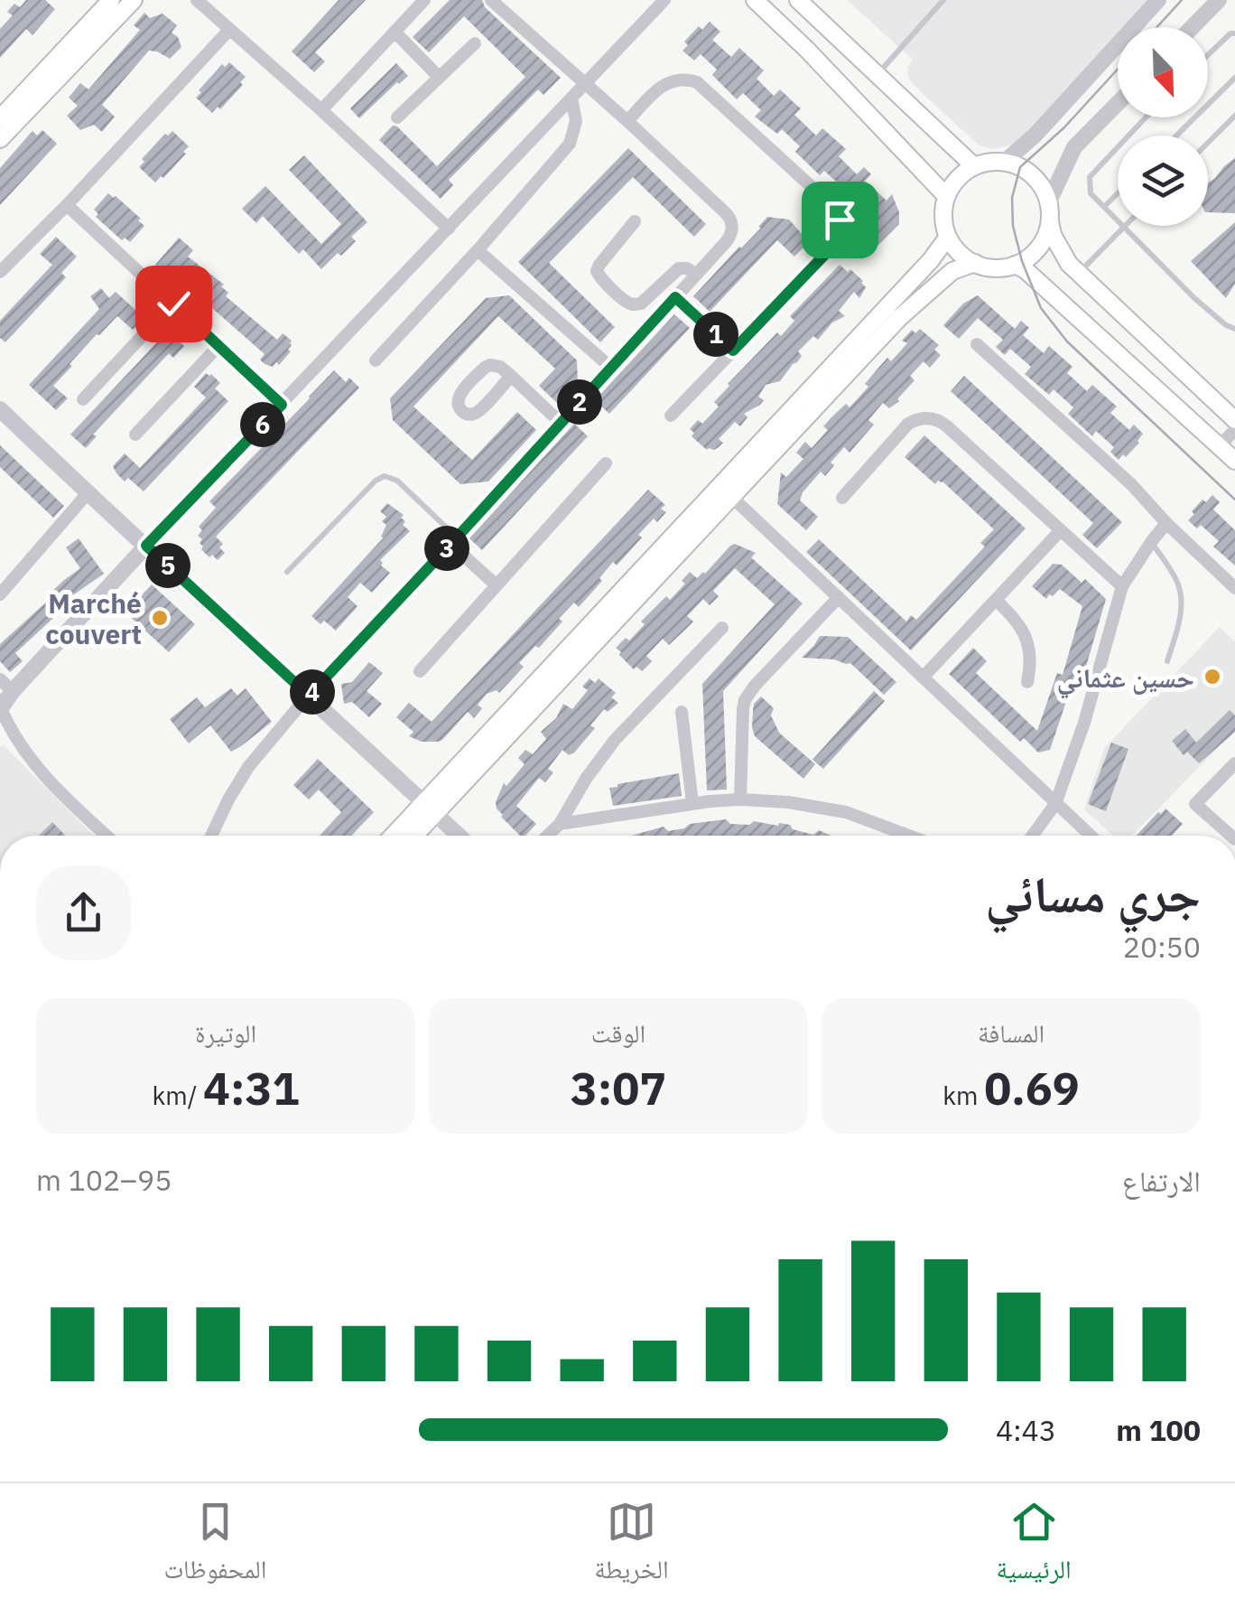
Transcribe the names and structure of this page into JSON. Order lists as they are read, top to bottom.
{
  "places": ["Marché couvert", "حسين عثماني"],
  "north": "bottom right",
  "page": {
    "pins": [
      "1",
      "2",
      "6",
      "3",
      "5",
      "4"
    ],
    "heading": ["جري مسائي", "20:50"],
    "stats": [
      ["المسافة", "0.69 km"],
      ["الوقت", "3:07"],
      ["الوتيرة", "4:31 /km"]
    ],
    "chart": ["الارتفاع", "95–102 m"],
    "list": [
      {
        "name": "100 m",
        "note": "4:43"
      }
    ],
    "tabs": ["الرئيسية", "الخريطة", "المحفوظات"]
  }
}
